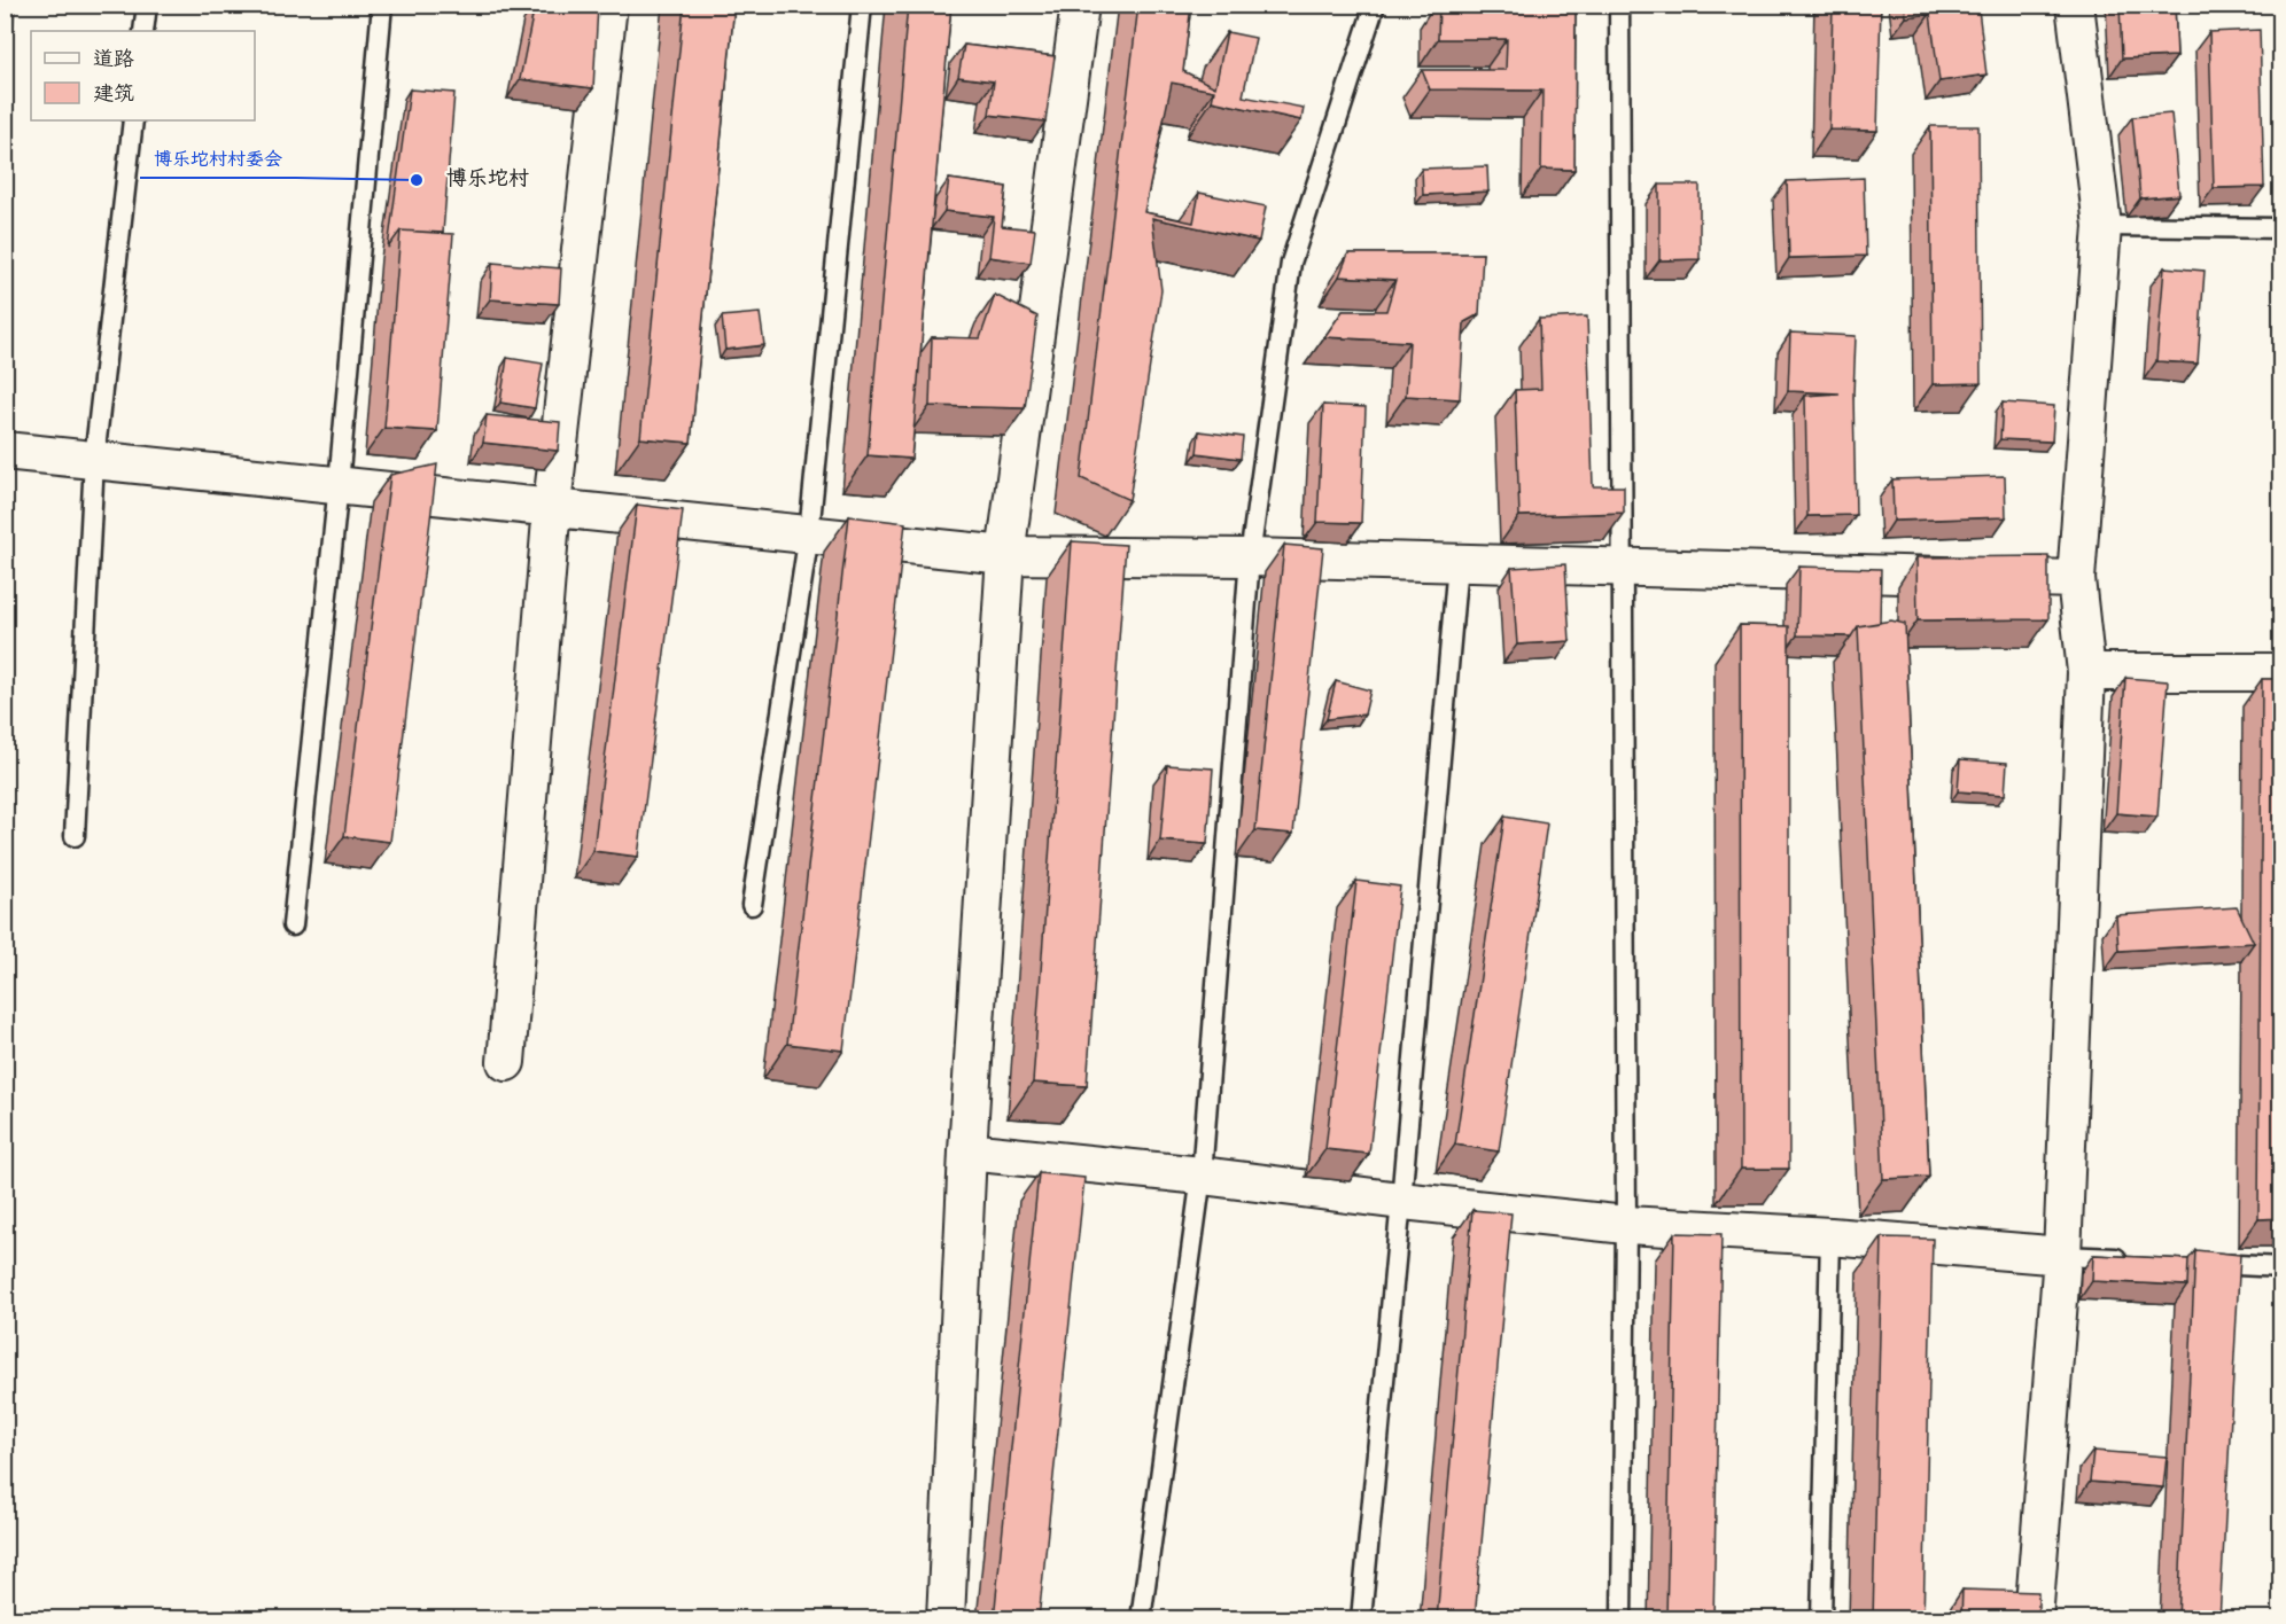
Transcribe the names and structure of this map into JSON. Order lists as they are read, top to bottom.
{
  "districts": ["博乐坨村"],
  "places": ["博乐坨村村委会"],
  "legend": ["道路", "建筑"]
}
